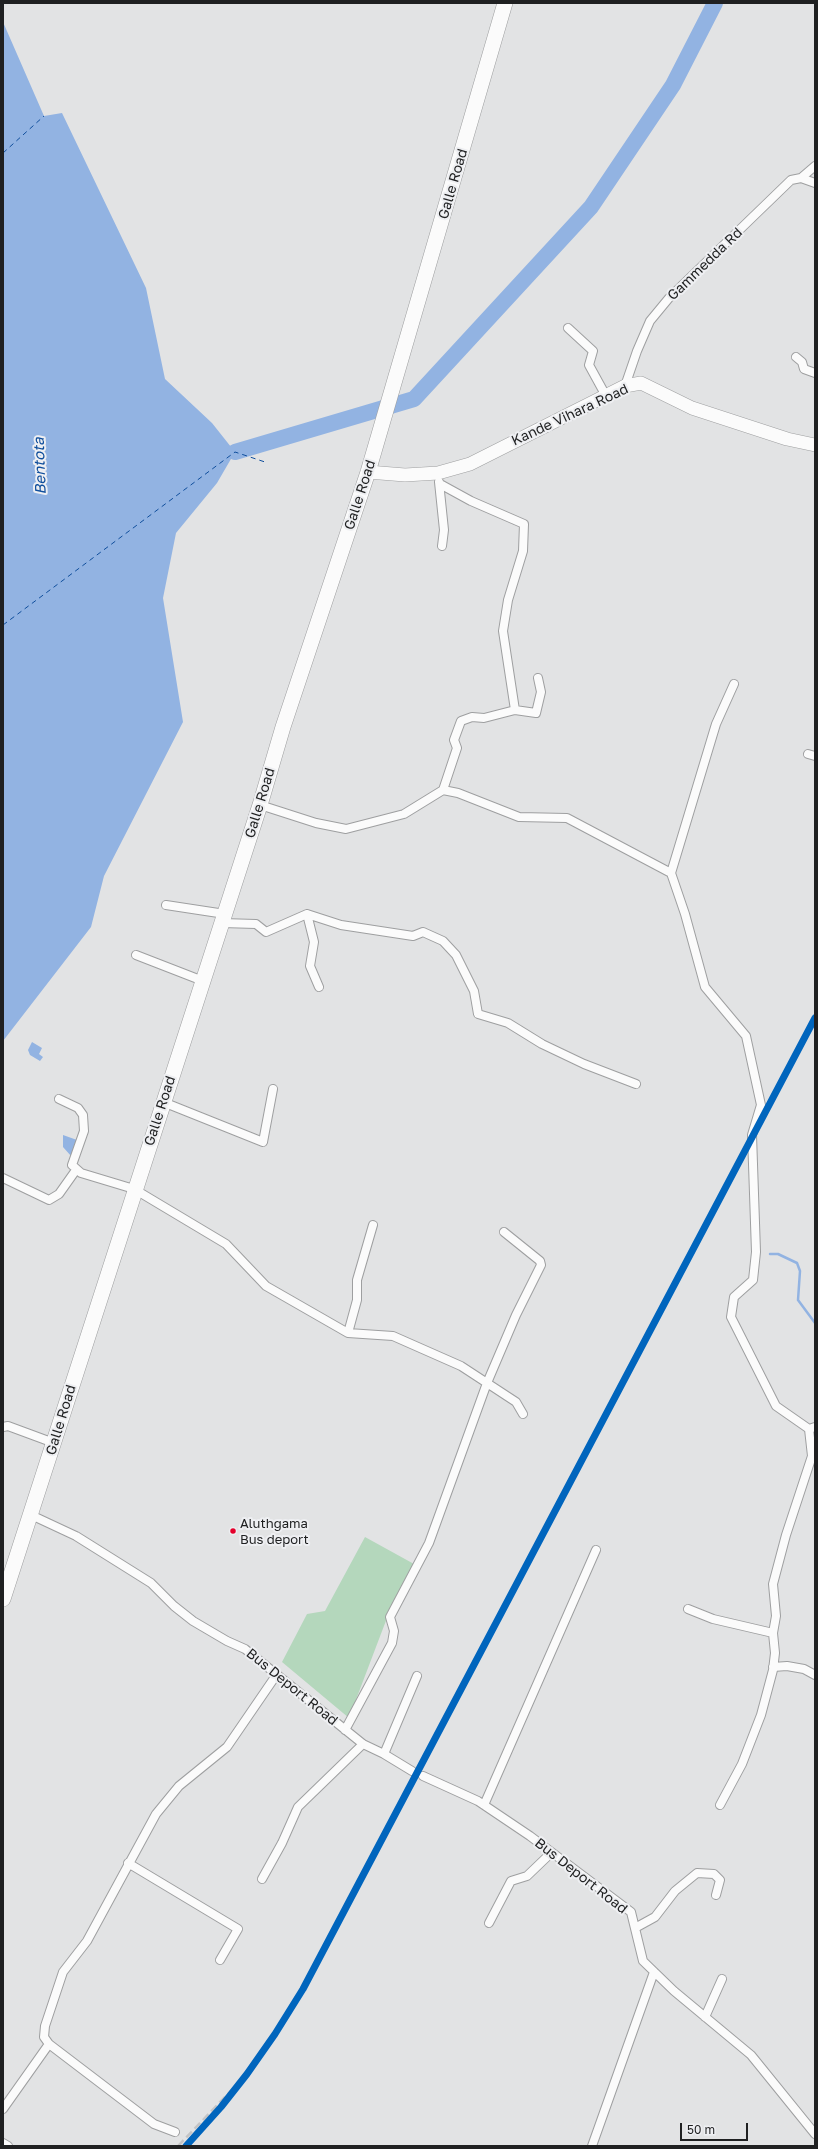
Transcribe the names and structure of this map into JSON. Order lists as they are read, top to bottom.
{
  "streets": {
    "highway": ["Galle Road"],
    "main road": ["Kande Vihara Road"],
    "street": ["Gammedda Rd", "Bus Deport Road"]
  },
  "crossings": [
    ["Galle Road", "Kande Vihara Road"],
    ["Galle Road", "Bus Deport Road"],
    ["Gammedda Rd", "Kande Vihara Road"]
  ],
  "water": ["Bentota"],
  "places": ["Aluthgama Bus deport"],
  "scale_bar": "50 m"
}
